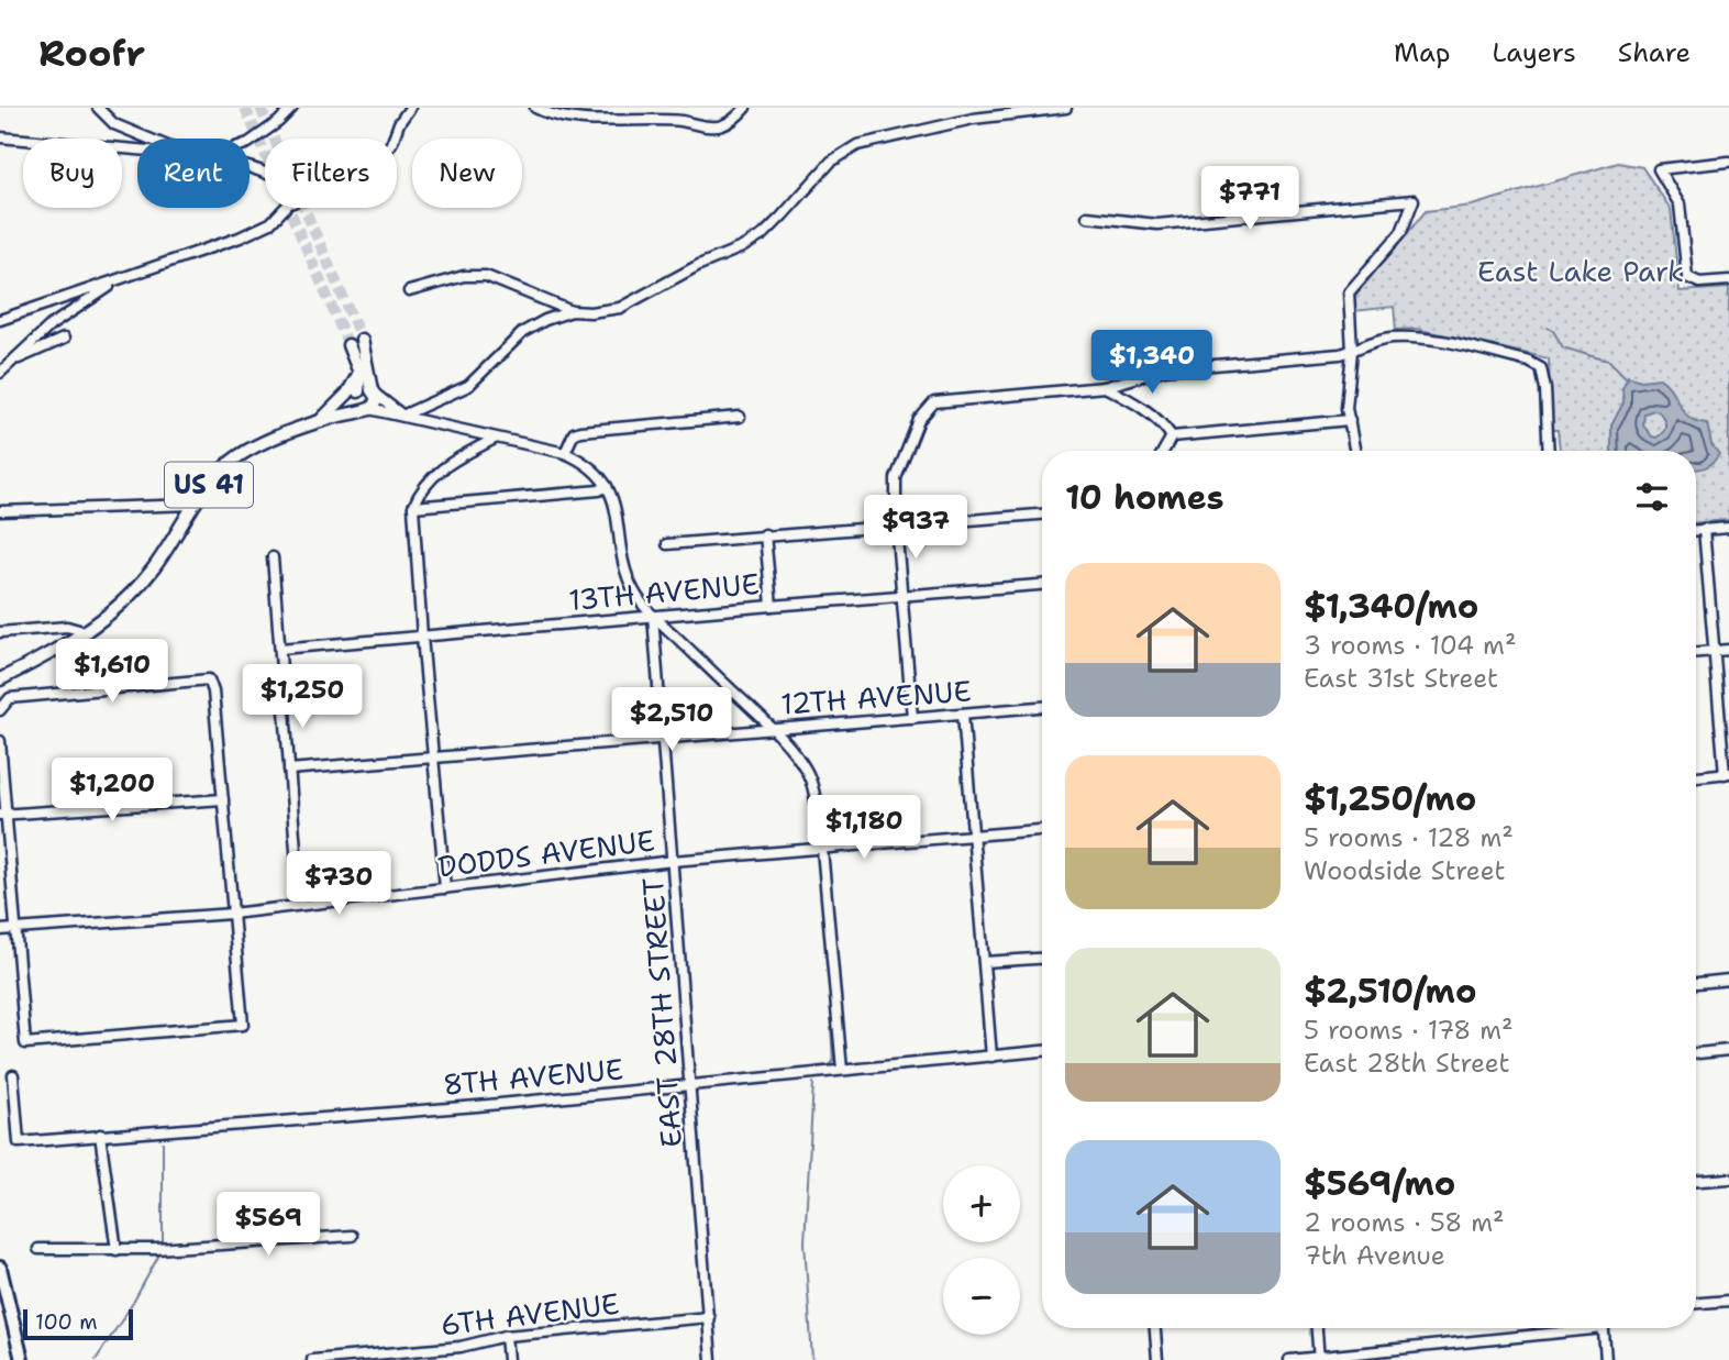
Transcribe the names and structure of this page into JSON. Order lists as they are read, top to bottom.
{
  "streets": {
    "main road": ["US 41"],
    "street": [
      "13TH AVENUE",
      "12TH AVENUE",
      "DODDS AVENUE",
      "EAST 28TH STREET",
      "8TH AVENUE",
      "6TH AVENUE"
    ]
  },
  "crossings": [
    ["13TH AVENUE", "EAST 28TH STREET"],
    ["12TH AVENUE", "EAST 28TH STREET"],
    ["DODDS AVENUE", "EAST 28TH STREET"],
    ["EAST 28TH STREET", "8TH AVENUE"],
    ["EAST 28TH STREET", "6TH AVENUE"]
  ],
  "parks": ["East Lake Park"],
  "scale_bar": "100 m",
  "page": {
    "header": "Roofr",
    "nav": ["Map", "Layers", "Share"],
    "chip": [
      "Buy",
      "Rent",
      "Filters",
      "New"
    ],
    "price": [
      "$771",
      "$1,340",
      "$937",
      "$1,610",
      "$1,250",
      "$2,510",
      "$1,200",
      "$1,180",
      "$730",
      "$569"
    ],
    "heading": "10 homes",
    "list": [
      {
        "name": "$1,340/mo",
        "note": "3 rooms · 104 m² · East 31st Street"
      },
      {
        "name": "$1,250/mo",
        "note": "5 rooms · 128 m² · Woodside Street"
      },
      {
        "name": "$2,510/mo",
        "note": "5 rooms · 178 m² · East 28th Street"
      },
      {
        "name": "$569/mo",
        "note": "2 rooms · 58 m² · 7th Avenue"
      }
    ],
    "map_buttons": ["+", "−"],
    "scale": "100 m"
  }
}
